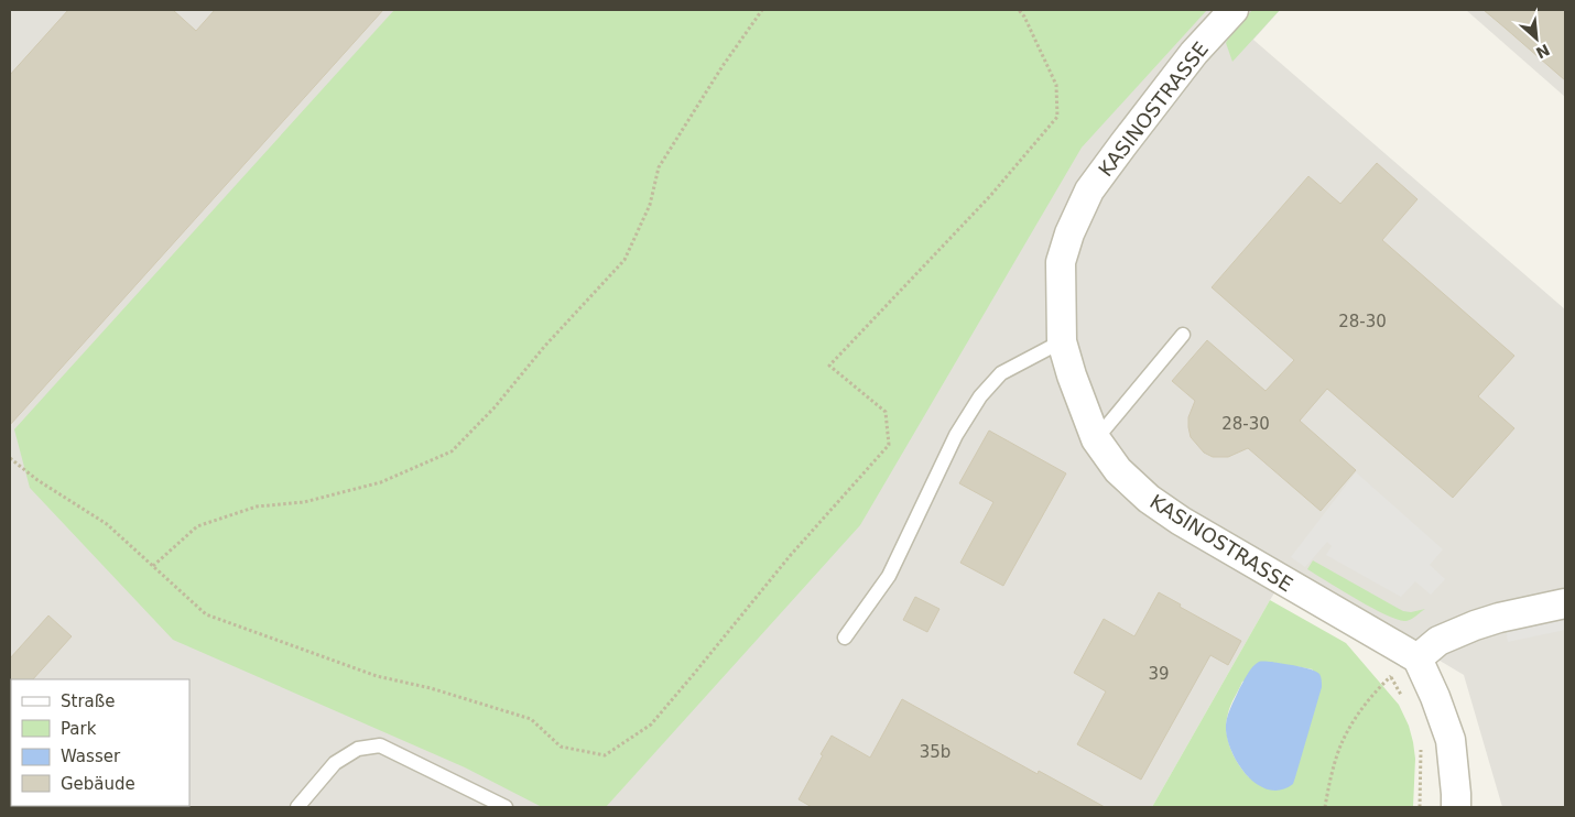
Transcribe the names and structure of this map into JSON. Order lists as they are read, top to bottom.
{
  "streets": {
    "street": ["KASINOSTRASSE"]
  },
  "house_numbers": [
    "28-30",
    "28-30",
    "39",
    "35b"
  ],
  "legend": [
    "Straße",
    "Park",
    "Wasser",
    "Gebäude"
  ],
  "north": "bottom right"
}
